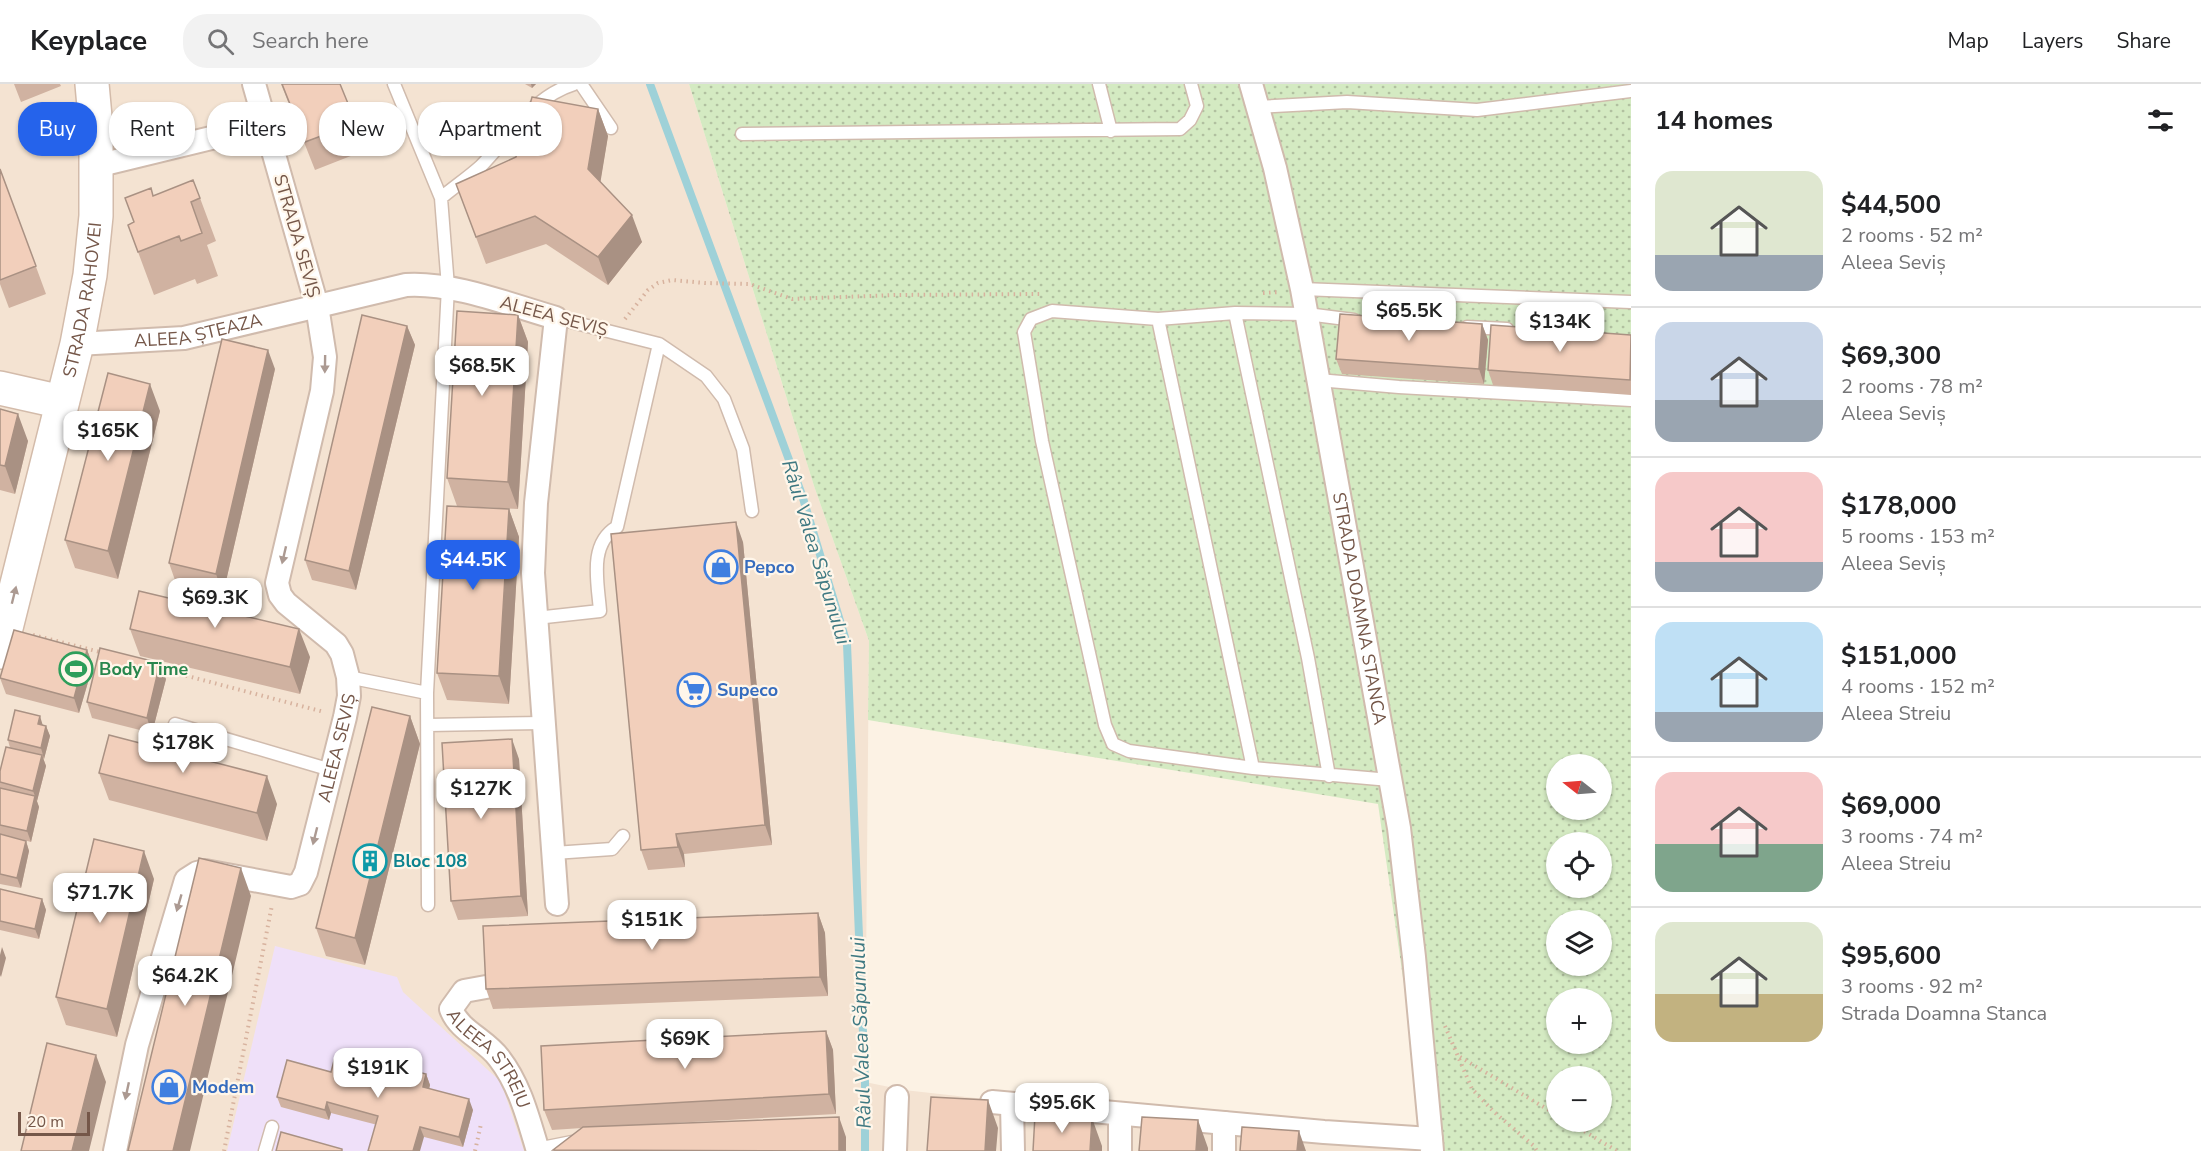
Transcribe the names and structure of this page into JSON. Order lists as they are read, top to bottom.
{
  "streets": {
    "street": [
      "STRADA SEVIȘ",
      "STRADA RAHOVEI",
      "ALEEA SEVIȘ",
      "ALEEA ȘTEAZA",
      "STRADA DOAMNA STANCA",
      "ALEEA STREIU"
    ]
  },
  "crossings": [
    ["STRADA SEVIȘ", "ALEEA SEVIȘ"],
    ["STRADA SEVIȘ", "ALEEA ȘTEAZA"],
    ["STRADA RAHOVEI", "ALEEA ȘTEAZA"],
    ["ALEEA SEVIȘ", "ALEEA ȘTEAZA"]
  ],
  "one_way": ["STRADA RAHOVEI", "ALEEA SEVIȘ"],
  "water": ["Râul Valea Săpunului"],
  "places": {
    "shop": ["Pepco", "Modem"],
    "sports": ["Body Time"],
    "supermarket": ["Supeco"],
    "building": ["Bloc 108"]
  },
  "scale_bar": "20 m",
  "north": "left",
  "page": {
    "header": "Keyplace",
    "search": "Search here",
    "nav": ["Map", "Layers", "Share"],
    "heading": "14 homes",
    "chip": [
      "Buy",
      "Rent",
      "Filters",
      "New",
      "Apartment"
    ],
    "list": [
      {
        "name": "$44,500",
        "note": "2 rooms · 52 m² · Aleea Seviș"
      },
      {
        "name": "$69,300",
        "note": "2 rooms · 78 m² · Aleea Seviș"
      },
      {
        "name": "$178,000",
        "note": "5 rooms · 153 m² · Aleea Seviș"
      },
      {
        "name": "$151,000",
        "note": "4 rooms · 152 m² · Aleea Streiu"
      },
      {
        "name": "$69,000",
        "note": "3 rooms · 74 m² · Aleea Streiu"
      },
      {
        "name": "$95,600",
        "note": "3 rooms · 92 m² · Strada Doamna Stanca"
      }
    ],
    "price": [
      "$65.5K",
      "$134K",
      "$68.5K",
      "$165K",
      "$44.5K",
      "$69.3K",
      "$178K",
      "$127K",
      "$71.7K",
      "$151K",
      "$64.2K",
      "$69K",
      "$191K",
      "$95.6K"
    ],
    "map_buttons": ["+", "−"],
    "scale": "20 m"
  }
}
